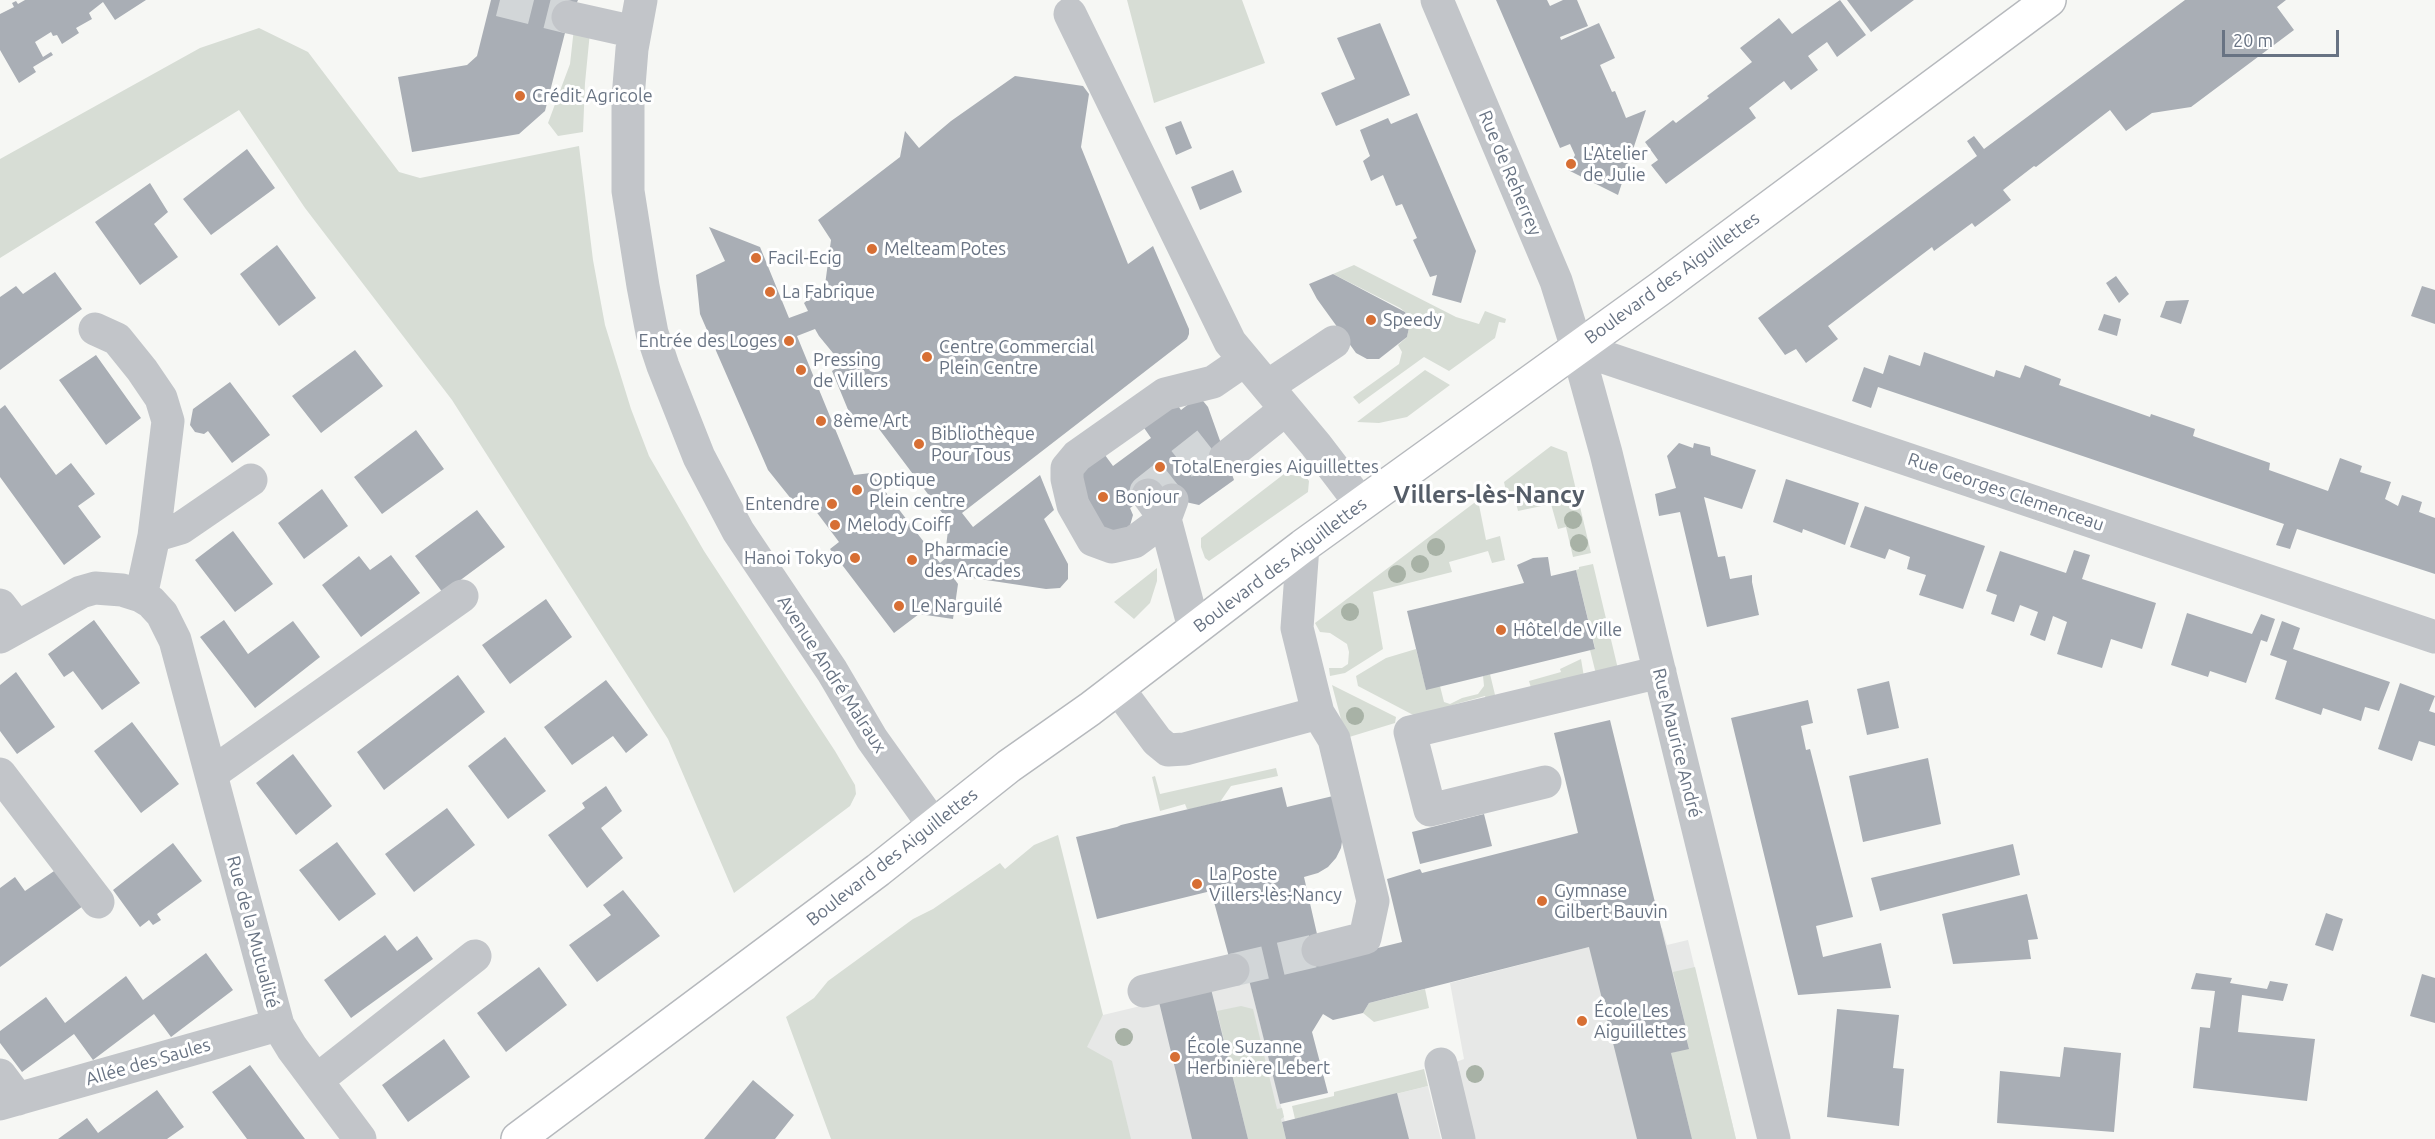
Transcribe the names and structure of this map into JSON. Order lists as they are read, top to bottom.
{
  "streets": {
    "main road": ["Boulevard des Aiguillettes"],
    "street": [
      "Rue de Reherrey",
      "Rue Georges Clemenceau",
      "Avenue André Malraux",
      "Rue Maurice André",
      "Rue de la Mutualité",
      "Allée des Saules"
    ]
  },
  "crossings": [
    ["Rue de Reherrey", "Boulevard des Aiguillettes"],
    ["Rue de Reherrey", "Rue Georges Clemenceau"],
    ["Rue de Reherrey", "Rue Maurice André"],
    ["Boulevard des Aiguillettes", "Rue Georges Clemenceau"],
    ["Boulevard des Aiguillettes", "Avenue André Malraux"],
    ["Boulevard des Aiguillettes", "Rue Maurice André"],
    ["Rue Georges Clemenceau", "Rue Maurice André"],
    ["Rue de la Mutualité", "Allée des Saules"]
  ],
  "districts": ["Villers-lès-Nancy"],
  "places": [
    "Crédit Agricole",
    "L'Atelier de Julie",
    "Melteam Potes",
    "Facil-Ecig",
    "La Fabrique",
    "Speedy",
    "Entrée des Loges",
    "Centre Commercial Plein Centre",
    "Pressing de Villers",
    "8ème Art",
    "Bibliothèque Pour Tous",
    "TotalEnergies Aiguillettes",
    "Optique Plein centre",
    "Bonjour",
    "Entendre",
    "Melody Coiff",
    "Hanoi Tokyo",
    "Pharmacie des Arcades",
    "Le Narguilé",
    "Hôtel de Ville",
    "La Poste Villers-lès-Nancy",
    "Gymnase Gilbert Bauvin",
    "École Les Aiguillettes",
    "École Suzanne Herbinière Lebert"
  ],
  "scale_bar": "20 m"
}
